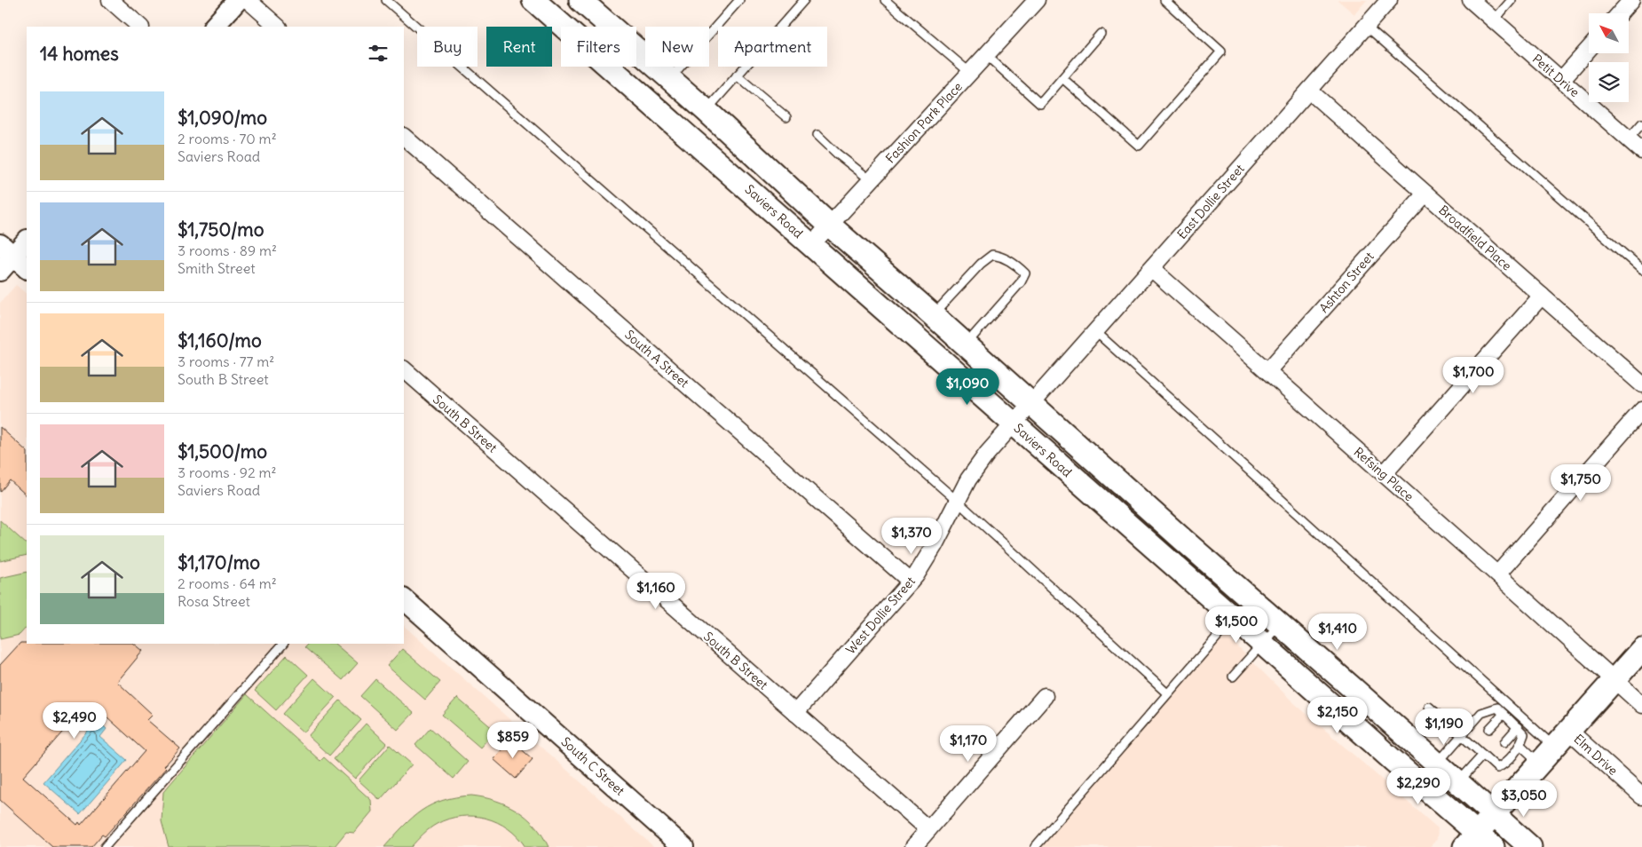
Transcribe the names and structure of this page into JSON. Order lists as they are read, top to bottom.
{
  "streets": {
    "main road": ["Saviers Road"],
    "street": [
      "Petit Drive",
      "Fashion Park Place",
      "East Dollie Street",
      "Broadfield Place",
      "Ashton Street",
      "South A Street",
      "South B Street",
      "Refsing Place",
      "West Dollie Street",
      "Elm Drive",
      "South C Street"
    ]
  },
  "crossings": [
    ["Fashion Park Place", "Saviers Road"],
    ["East Dollie Street", "Broadfield Place"],
    ["East Dollie Street", "Refsing Place"],
    ["East Dollie Street", "West Dollie Street"],
    ["Saviers Road", "West Dollie Street"],
    ["Broadfield Place", "Ashton Street"],
    ["Ashton Street", "Refsing Place"],
    ["South A Street", "West Dollie Street"],
    ["South B Street", "West Dollie Street"]
  ],
  "north": "top left",
  "page": {
    "chip": [
      "Buy",
      "Rent",
      "Filters",
      "New",
      "Apartment"
    ],
    "heading": "14 homes",
    "list": [
      {
        "name": "$1,090/mo",
        "note": "2 rooms · 70 m² · Saviers Road"
      },
      {
        "name": "$1,750/mo",
        "note": "3 rooms · 89 m² · Smith Street"
      },
      {
        "name": "$1,160/mo",
        "note": "3 rooms · 77 m² · South B Street"
      },
      {
        "name": "$1,500/mo",
        "note": "3 rooms · 92 m² · Saviers Road"
      },
      {
        "name": "$1,170/mo",
        "note": "2 rooms · 64 m² · Rosa Street"
      }
    ],
    "price": [
      "$1,700",
      "$1,090",
      "$1,750",
      "$1,370",
      "$1,160",
      "$1,500",
      "$1,410",
      "$2,150",
      "$2,490",
      "$1,190",
      "$859",
      "$1,170",
      "$2,290",
      "$3,050"
    ]
  }
}
